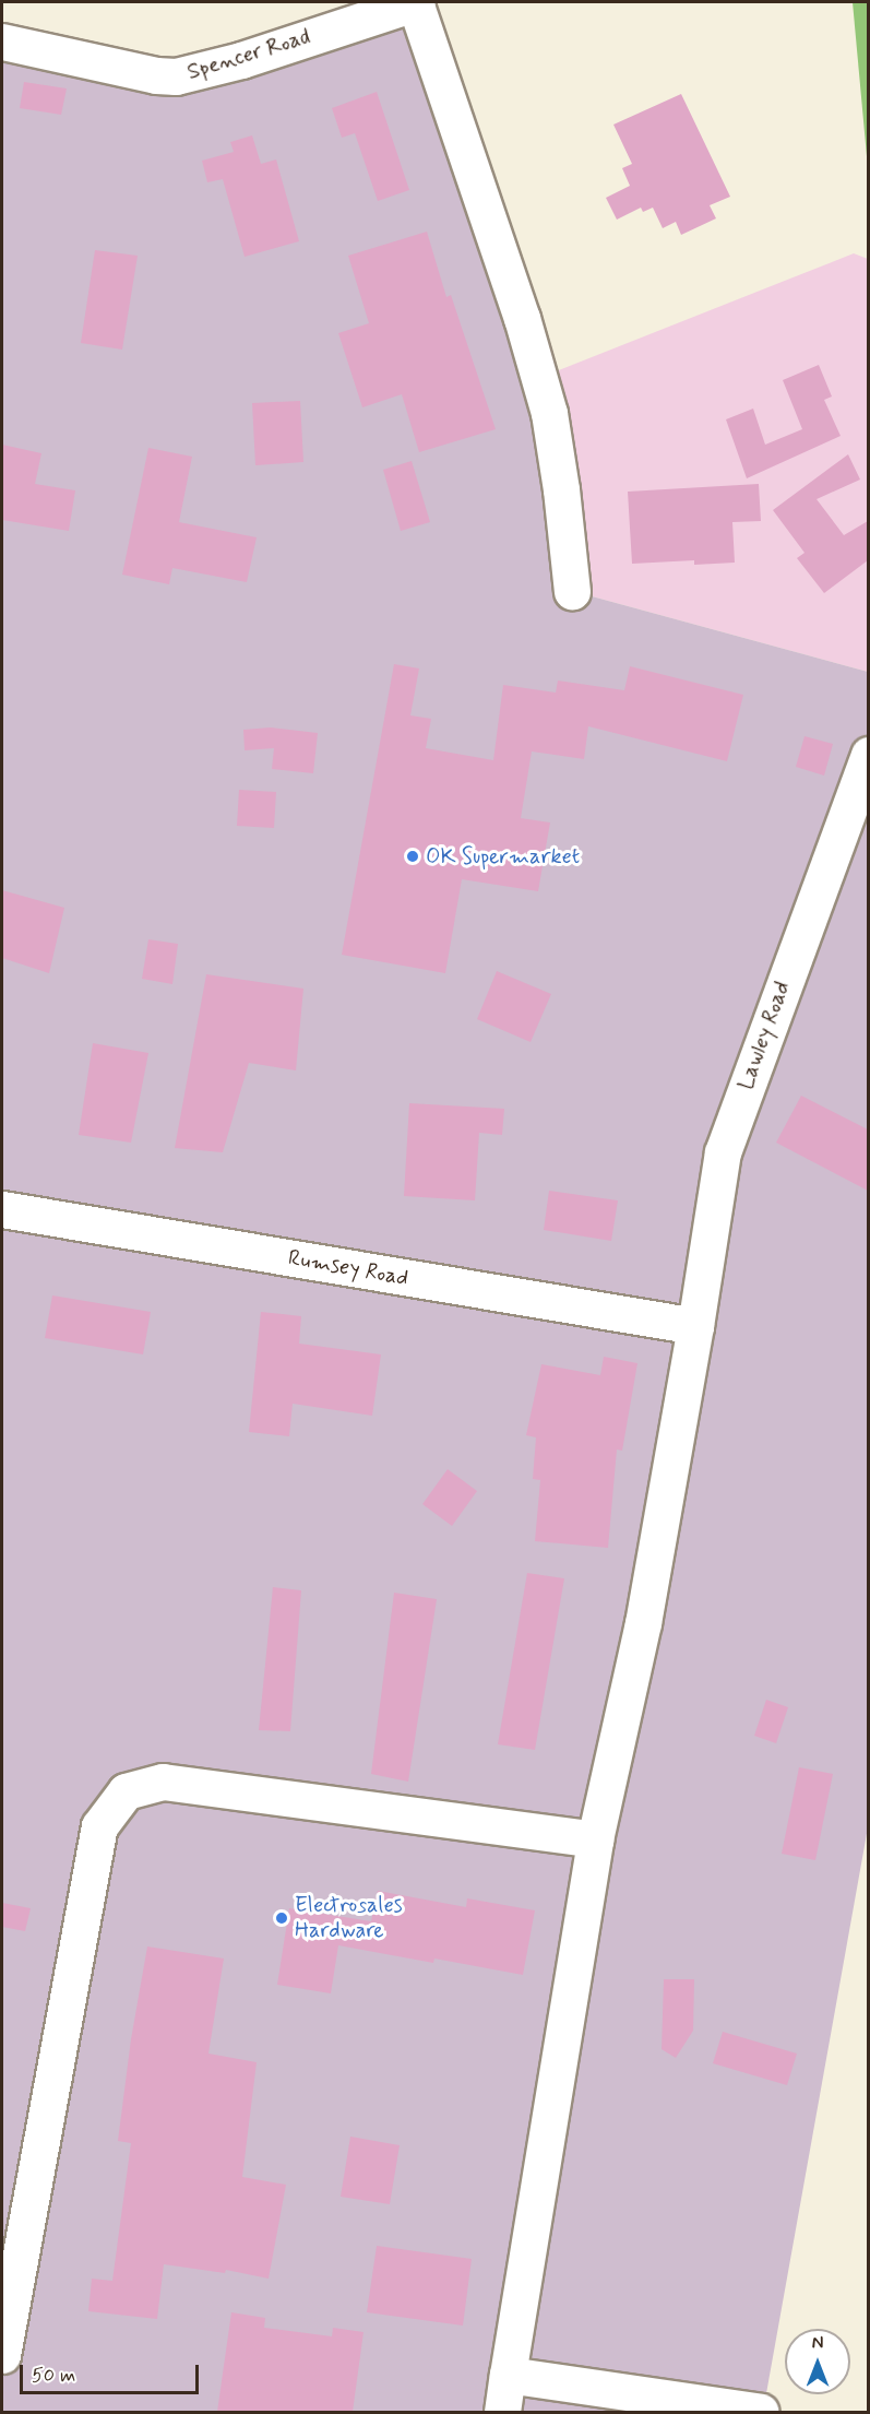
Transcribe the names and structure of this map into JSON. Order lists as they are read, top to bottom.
{
  "streets": {
    "street": ["Spencer Road", "Lawley Road", "Rumsey Road"]
  },
  "crossings": [
    ["Lawley Road", "Rumsey Road"]
  ],
  "places": ["OK Supermarket", "Electrosales Hardware"],
  "scale_bar": "50 m",
  "north": "top"
}
